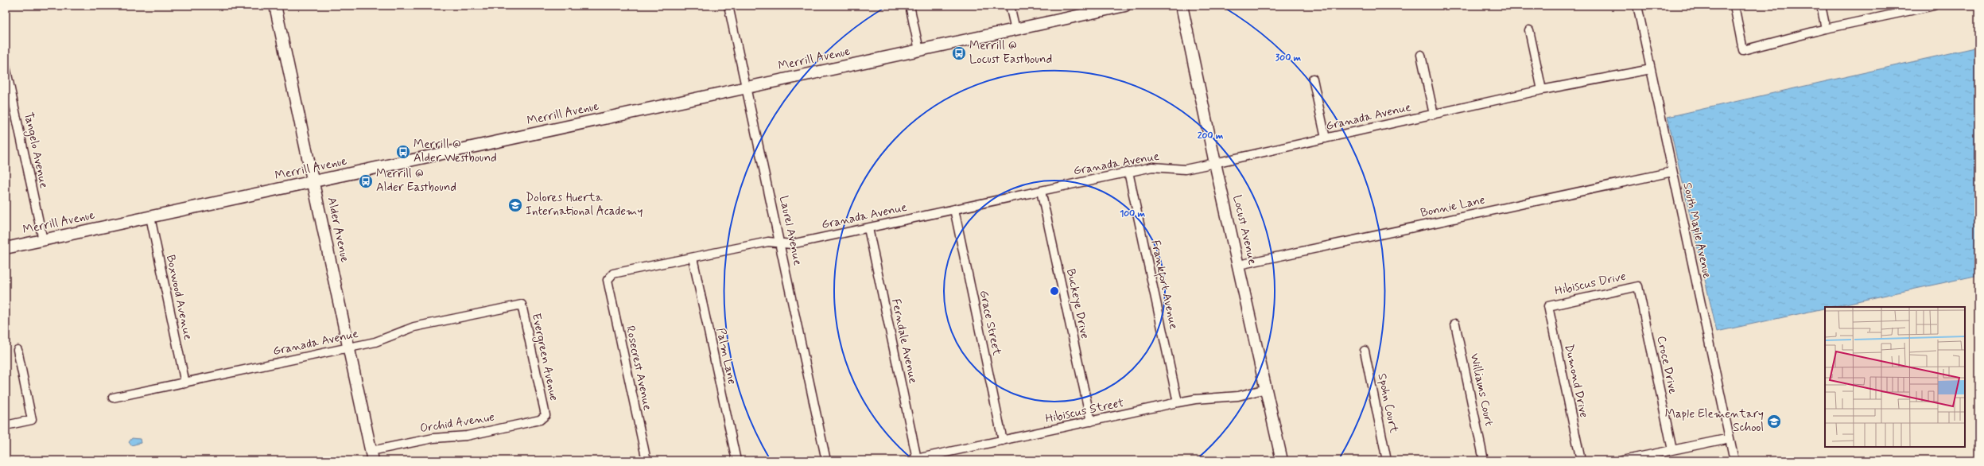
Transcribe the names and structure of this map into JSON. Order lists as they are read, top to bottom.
{
  "streets": {
    "main road": ["Merrill Avenue", "Alder Avenue", "Locust Avenue"],
    "street": [
      "Granada Avenue",
      "Tangelo Avenue",
      "Bonnie Lane",
      "Laurel Avenue",
      "South Maple Avenue",
      "Hibiscus Drive",
      "Frankfort Avenue",
      "Boxwood Avenue",
      "Buckeye Drive",
      "Grace Street",
      "Ferndale Avenue",
      "Palm Lane",
      "Evergreen Avenue",
      "Croce Drive",
      "Rosecrest Avenue",
      "Dumond Drive",
      "Williams Court",
      "Spohn Court",
      "Hibiscus Street",
      "Orchid Avenue"
    ]
  },
  "crossings": [
    ["Merrill Avenue", "Tangelo Avenue"],
    ["Merrill Avenue", "Alder Avenue"],
    ["Merrill Avenue", "Laurel Avenue"],
    ["Merrill Avenue", "Boxwood Avenue"],
    ["Granada Avenue", "Alder Avenue"],
    ["Granada Avenue", "Locust Avenue"],
    ["Granada Avenue", "Laurel Avenue"],
    ["Granada Avenue", "South Maple Avenue"],
    ["Granada Avenue", "Frankfort Avenue"],
    ["Granada Avenue", "Boxwood Avenue"],
    ["Granada Avenue", "Buckeye Drive"],
    ["Granada Avenue", "Grace Street"],
    ["Granada Avenue", "Ferndale Avenue"],
    ["Granada Avenue", "Palm Lane"],
    ["Granada Avenue", "Evergreen Avenue"],
    ["Granada Avenue", "Rosecrest Avenue"],
    ["Bonnie Lane", "Locust Avenue"],
    ["Bonnie Lane", "South Maple Avenue"],
    ["Alder Avenue", "Orchid Avenue"],
    ["Locust Avenue", "Hibiscus Street"],
    ["Hibiscus Drive", "Croce Drive"],
    ["Hibiscus Drive", "Dumond Drive"],
    ["Frankfort Avenue", "Hibiscus Street"],
    ["Buckeye Drive", "Hibiscus Street"],
    ["Grace Street", "Hibiscus Street"],
    ["Ferndale Avenue", "Hibiscus Street"],
    ["Evergreen Avenue", "Orchid Avenue"]
  ],
  "places": {
    "bus stop": ["Merrill @ Locust Eastbound", "Merrill @ Alder Westbound", "Merrill @ Alder Eastbound"],
    "school or university": ["Dolores Huerta International Academy", "Maple Elementary School"]
  },
  "rings": ["300 m", "200 m", "100 m"]
}
